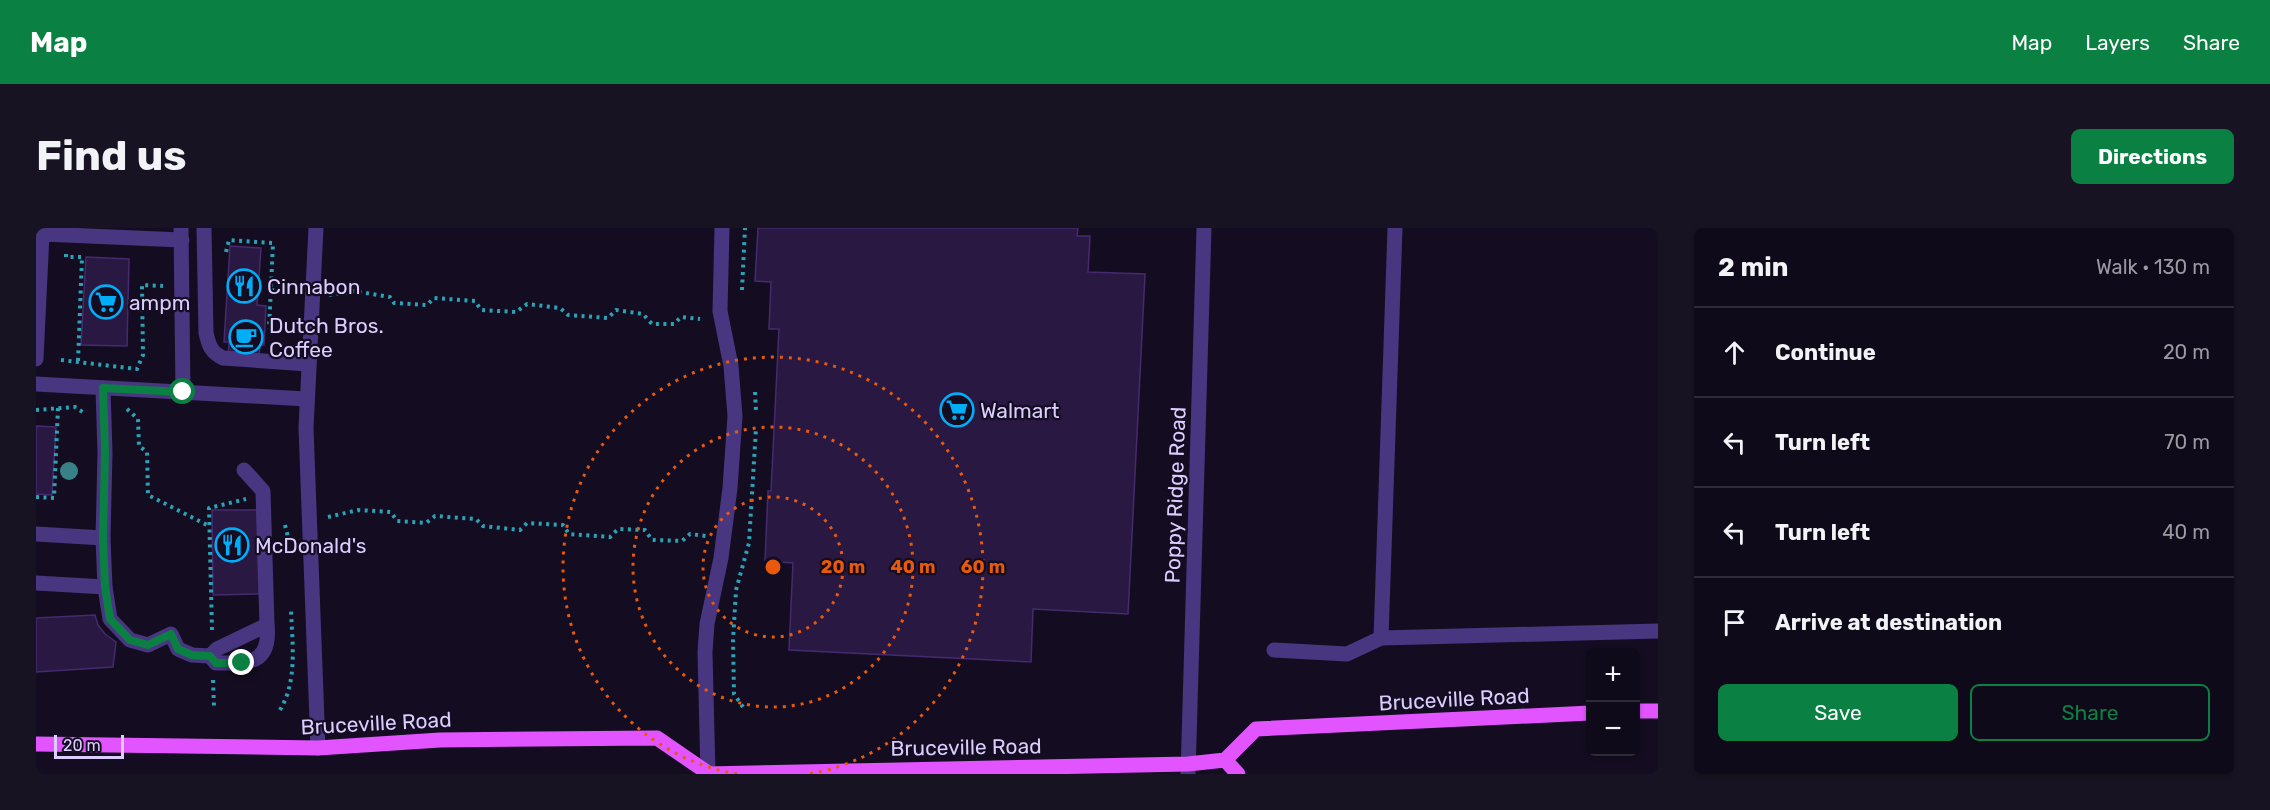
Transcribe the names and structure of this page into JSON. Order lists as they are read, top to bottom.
{
  "streets": {
    "main road": ["Bruceville Road"],
    "street": ["Poppy Ridge Road"]
  },
  "crossings": [
    ["Poppy Ridge Road", "Bruceville Road"]
  ],
  "places": {
    "restaurant": ["Cinnabon", "McDonald's"],
    "supermarket": ["ampm", "Walmart"],
    "cafe": ["Dutch Bros. Coffee"]
  },
  "scale_bar": "20 m",
  "page": {
    "header": "Map",
    "nav": ["Map", "Layers", "Share"],
    "buttons": [
      "Directions",
      ["Save", "Share"]
    ],
    "title": "Find us",
    "heading": ["2 min", "Walk · 130 m"],
    "list": [
      ["Continue", "20 m"],
      ["Turn left", "70 m"],
      ["Turn left", "40 m"],
      "Arrive at destination"
    ],
    "map_buttons": ["+", "−"],
    "scale": "20 m"
  },
  "rings": ["20 m", "40 m", "60 m"]
}
